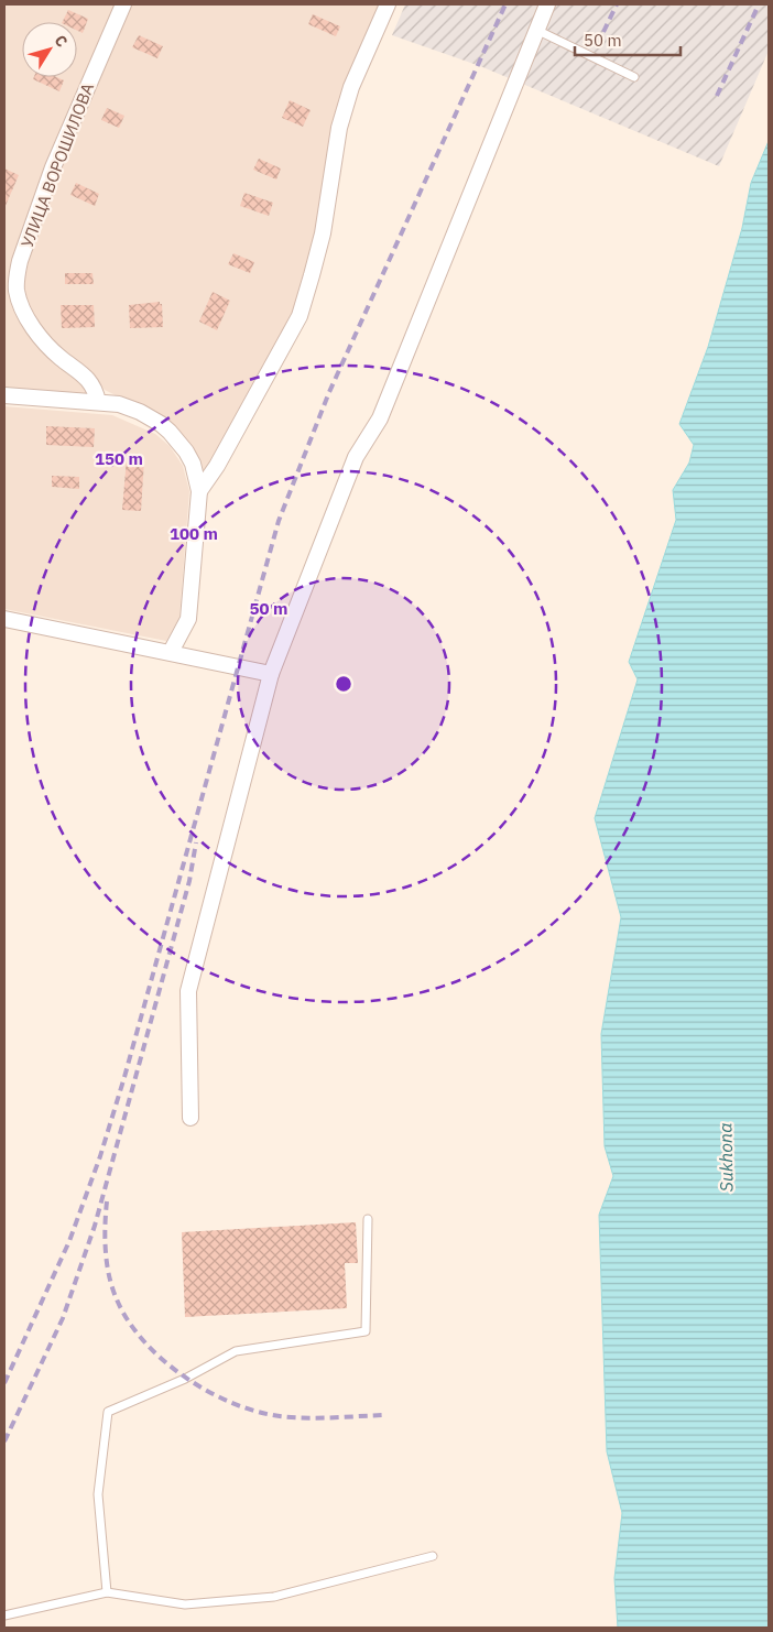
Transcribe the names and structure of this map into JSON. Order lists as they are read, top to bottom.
{
  "streets": {
    "street": ["УЛИЦА ВОРОШИЛОВА"]
  },
  "water": ["Sukhona"],
  "scale_bar": "50 m",
  "north": "top right",
  "rings": ["150 m", "100 m", "50 m"]
}
